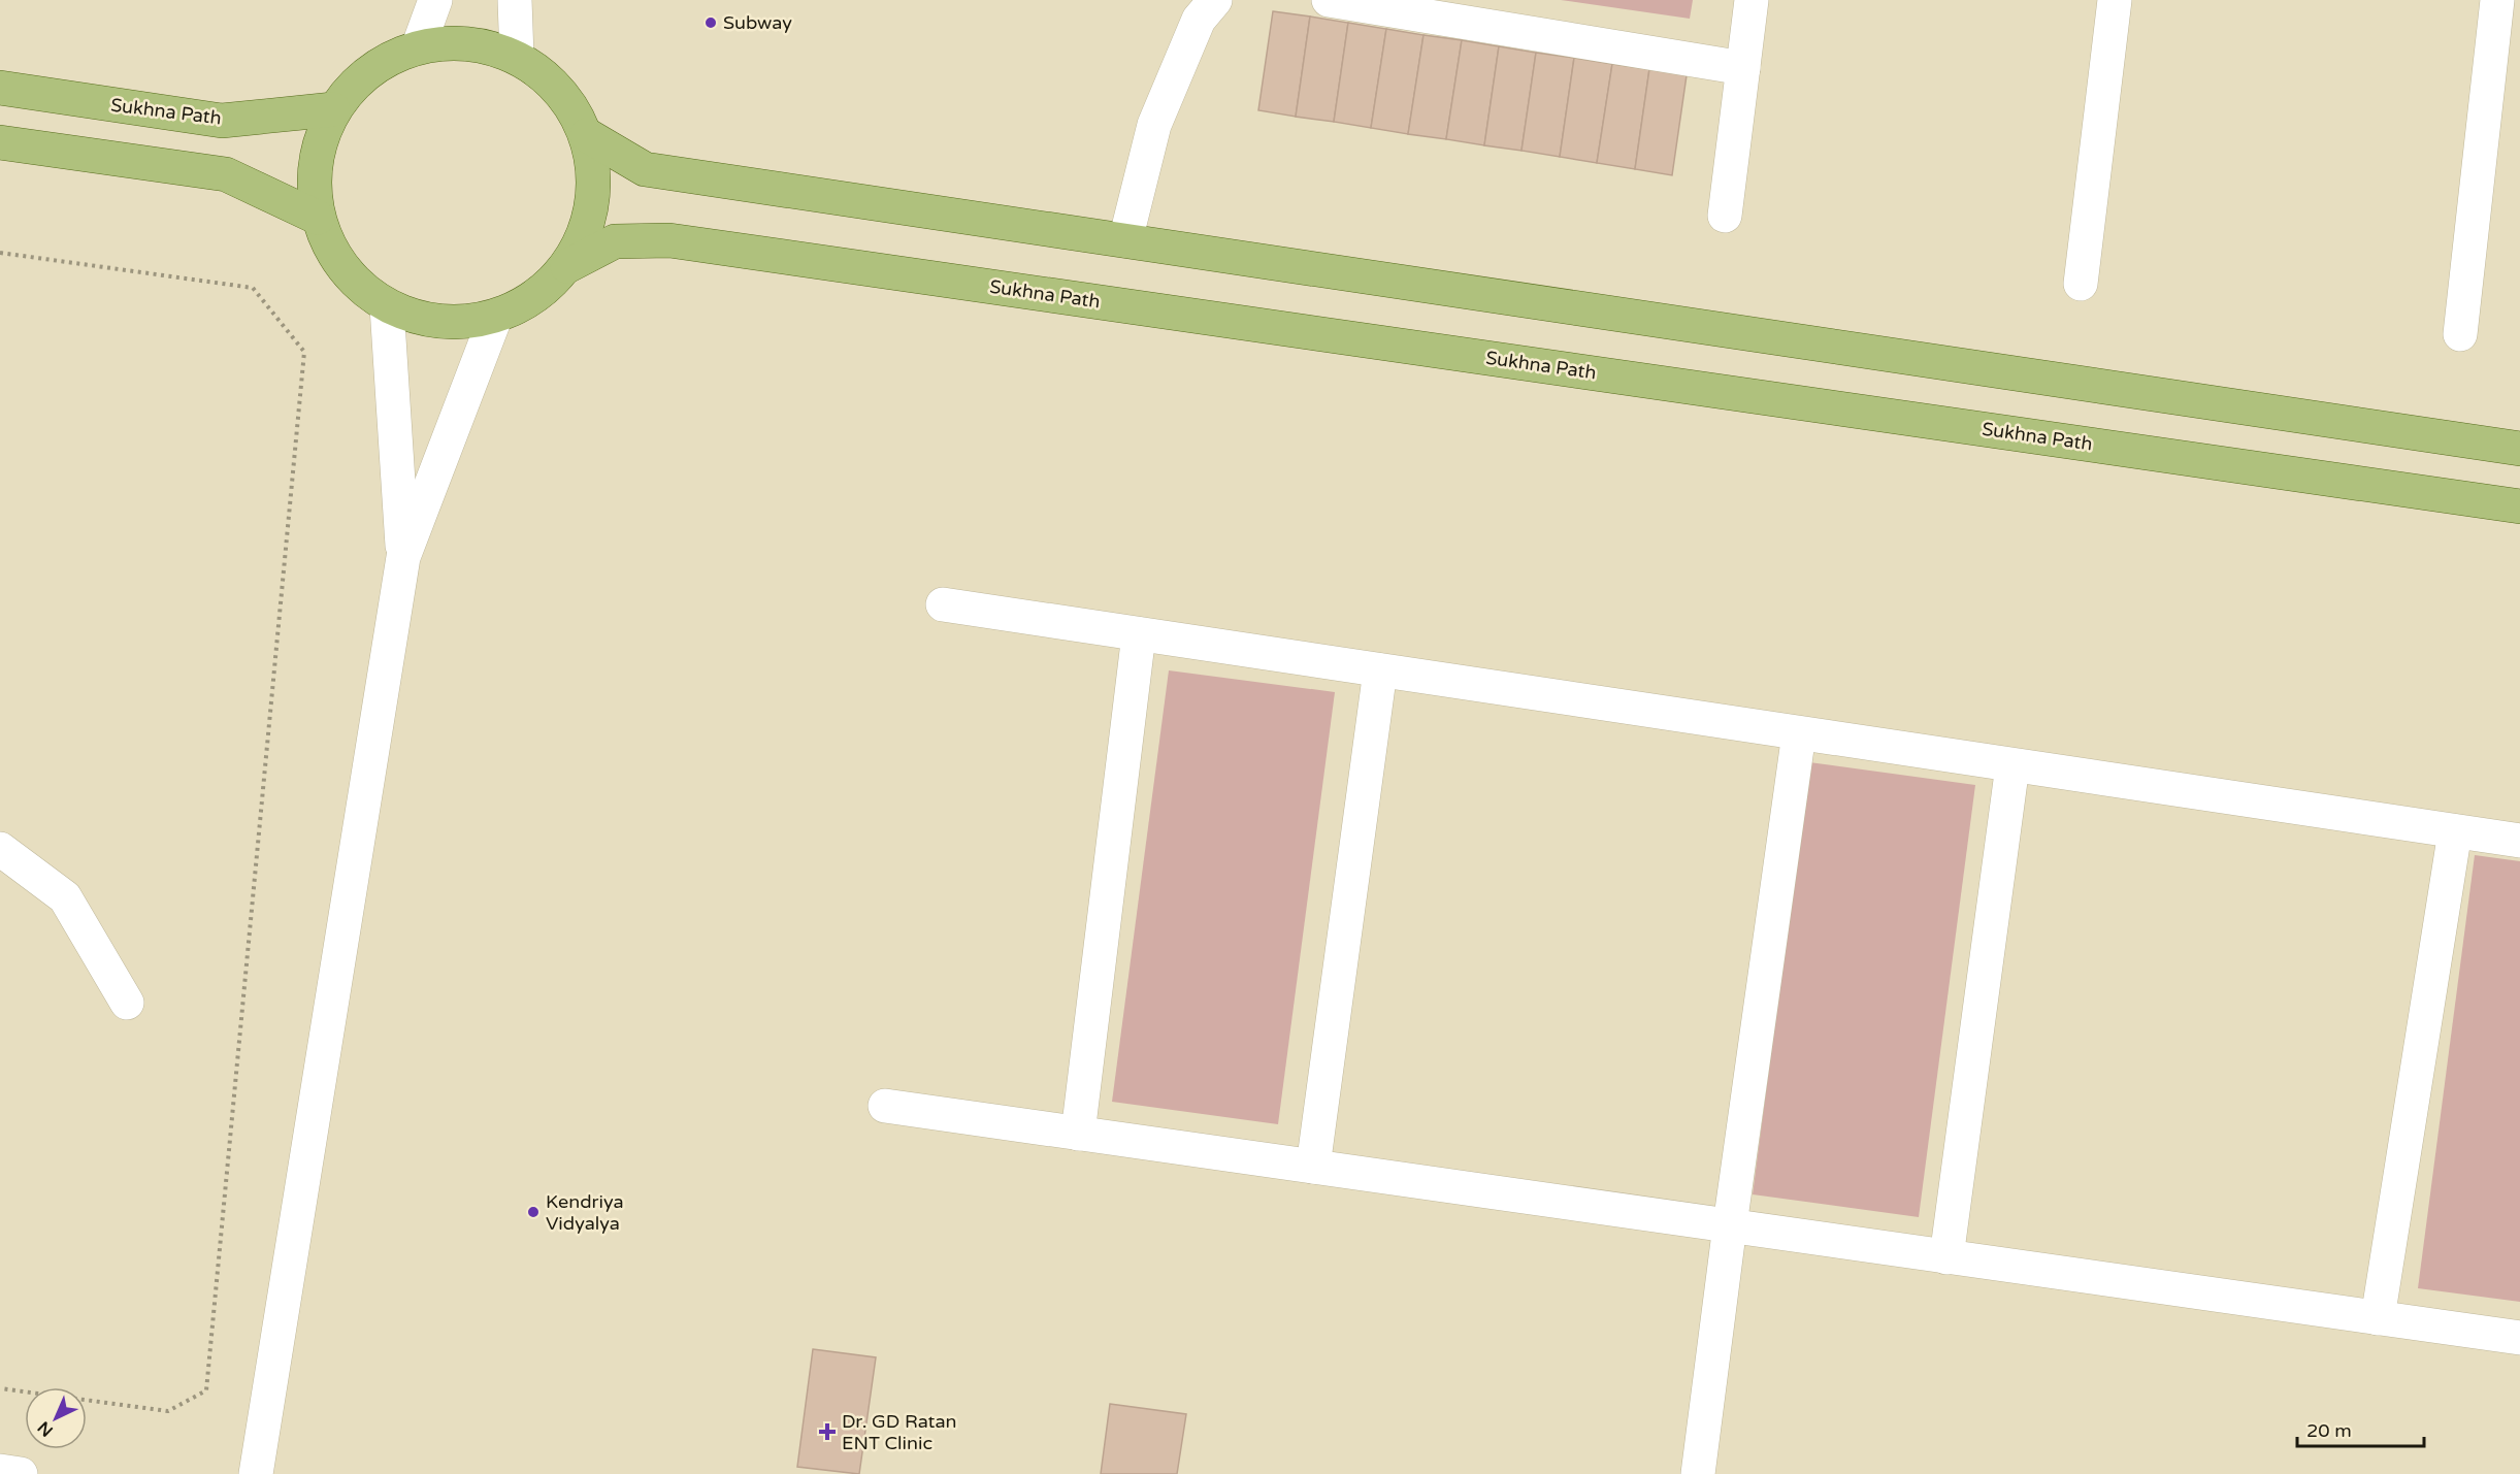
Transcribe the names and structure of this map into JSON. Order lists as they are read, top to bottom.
{
  "streets": {
    "main road": ["Sukhna Path"]
  },
  "places": {
    "other": ["Subway", "Kendriya Vidyalya"],
    "health": ["Dr. GD Ratan ENT Clinic"]
  },
  "scale_bar": "20 m",
  "north": "bottom left"
}
